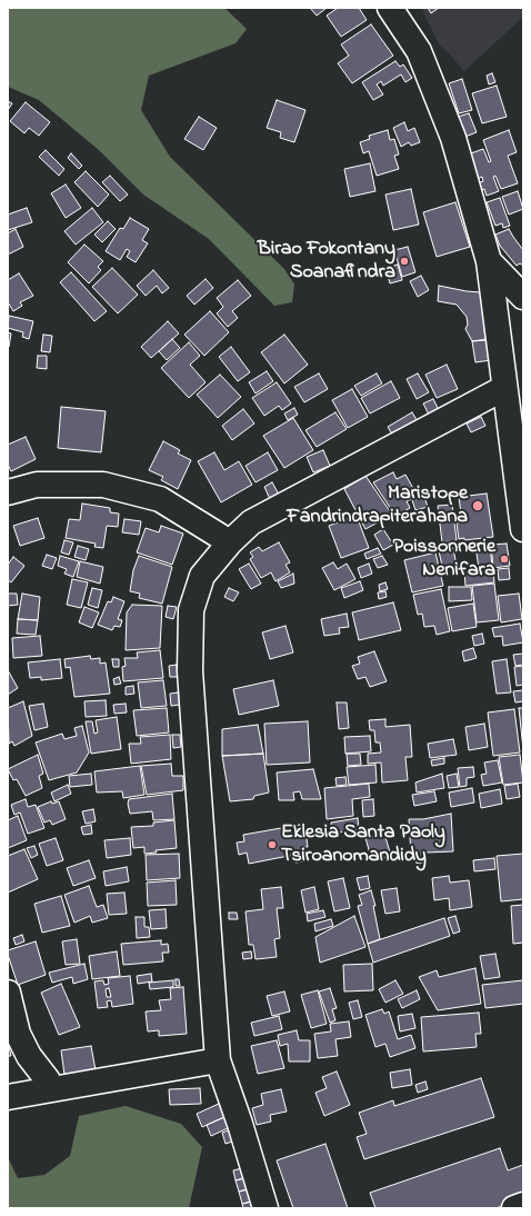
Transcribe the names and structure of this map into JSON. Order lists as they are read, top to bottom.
{
  "places": [
    "Birao Fokontany Soanafindra",
    "Maristope Fandrindrapiterahana",
    "Poissonnerie Nenifara",
    "Eklesia Santa Paoly Tsiroanomandidy"
  ]
}
